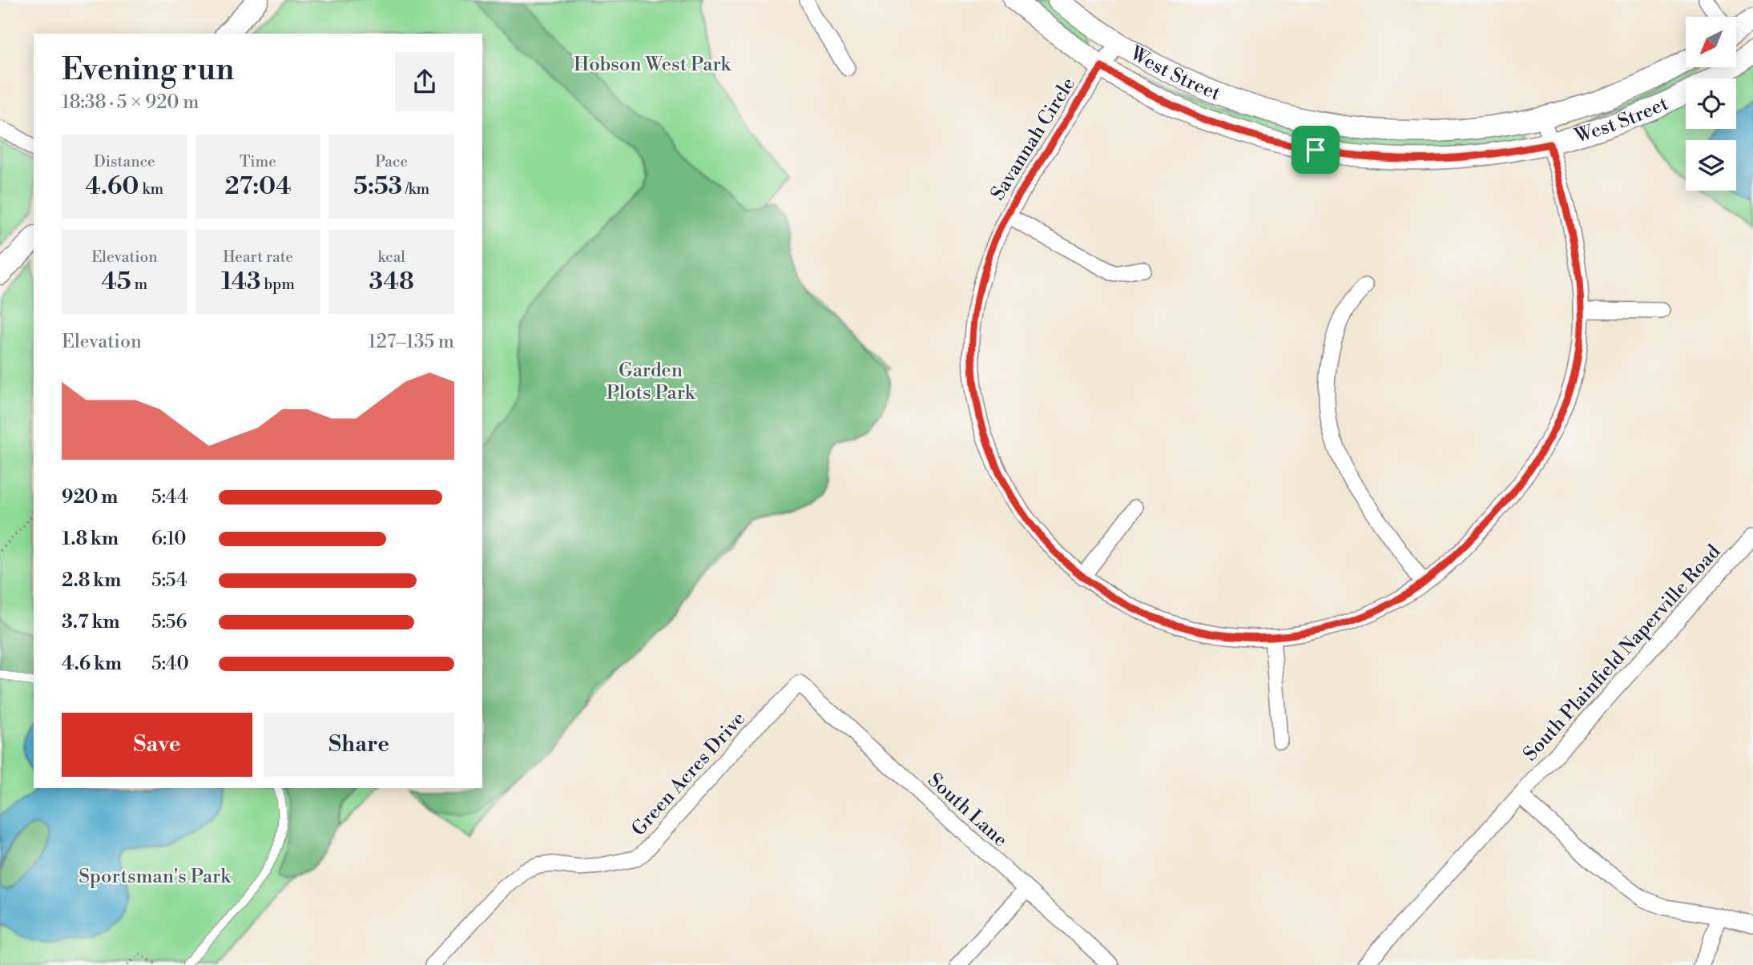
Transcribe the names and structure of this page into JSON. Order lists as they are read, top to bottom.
{
  "streets": {
    "street": [
      "West Street",
      "Savannah Circle",
      "South Plainfield Naperville Road",
      "Green Acres Drive",
      "South Lane"
    ]
  },
  "crossings": [
    ["West Street", "Savannah Circle"],
    ["Green Acres Drive", "South Lane"]
  ],
  "parks": ["Hobson West Park", "Garden Plots Park", "Sportsman's Park"],
  "north": "bottom left",
  "page": {
    "heading": ["Evening run", "18:38 · 5 × 920 m"],
    "stats": [
      ["Distance", "4.60 km"],
      ["Time", "27:04"],
      ["Pace", "5:53 /km"],
      ["Elevation", "45 m"],
      ["Heart rate", "143 bpm"],
      ["kcal", "348"]
    ],
    "chart": ["Elevation", "127–135 m"],
    "list": [
      {
        "name": "920 m",
        "note": "5:44"
      },
      {
        "name": "1.8 km",
        "note": "6:10"
      },
      {
        "name": "2.8 km",
        "note": "5:54"
      },
      {
        "name": "3.7 km",
        "note": "5:56"
      },
      {
        "name": "4.6 km",
        "note": "5:40"
      }
    ],
    "buttons": ["Save", "Share"]
  }
}
